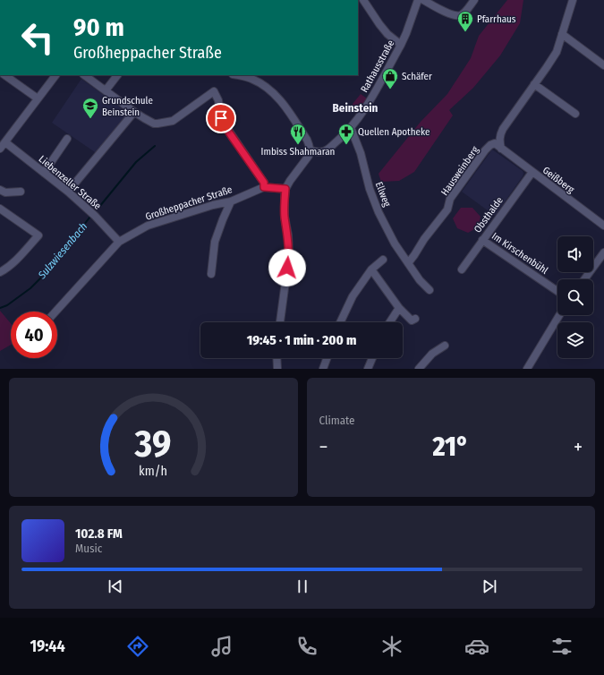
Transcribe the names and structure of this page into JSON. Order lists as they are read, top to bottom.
{
  "streets": {
    "street": [
      "Rathausstraße",
      "Hausweinberg",
      "Geißberg",
      "Liebenzeller Straße",
      "Ellweg",
      "Großheppacher Straße",
      "Obsthalde",
      "Im Kirschenbühl"
    ]
  },
  "crossings": [
    ["Rathausstraße", "Ellweg"],
    ["Hausweinberg", "Geißberg"],
    ["Hausweinberg", "Ellweg"],
    ["Geißberg", "Obsthalde"],
    ["Liebenzeller Straße", "Großheppacher Straße"],
    ["Obsthalde", "Im Kirschenbühl"]
  ],
  "districts": ["Beinstein"],
  "water": ["Sulzwiesenbach"],
  "places": {
    "building": ["Pfarrhaus"],
    "shop": ["Schäfer"],
    "school or university": ["Grundschule Beinstein"],
    "restaurant": ["Imbiss Shahmaran"],
    "pharmacy": ["Quellen Apotheke"]
  },
  "page": {
    "turn": ["90 m", "Großheppacher Straße"],
    "limit": "40",
    "trip": "19:45 · 1 min · 200 m",
    "tile": "Climate",
    "heat": ["−", "21°", "+"],
    "song": ["102.8 FM", "Music"],
    "tabs": "19:44",
    "gauge": ["39", "km/h"]
  }
}
